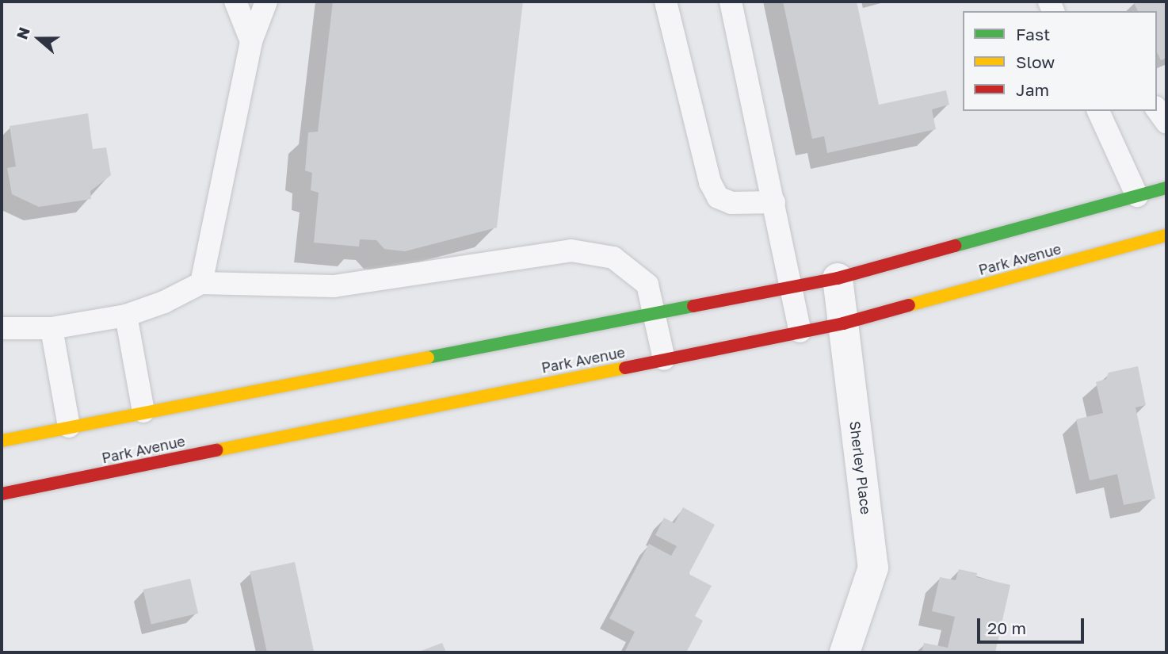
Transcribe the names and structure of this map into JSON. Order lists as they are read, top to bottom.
{
  "streets": {
    "main road": ["Park Avenue"],
    "street": ["Sherley Place"]
  },
  "crossings": [
    ["Park Avenue", "Sherley Place"]
  ],
  "legend": ["Fast", "Slow", "Jam"],
  "scale_bar": "20 m",
  "north": "left"
}
